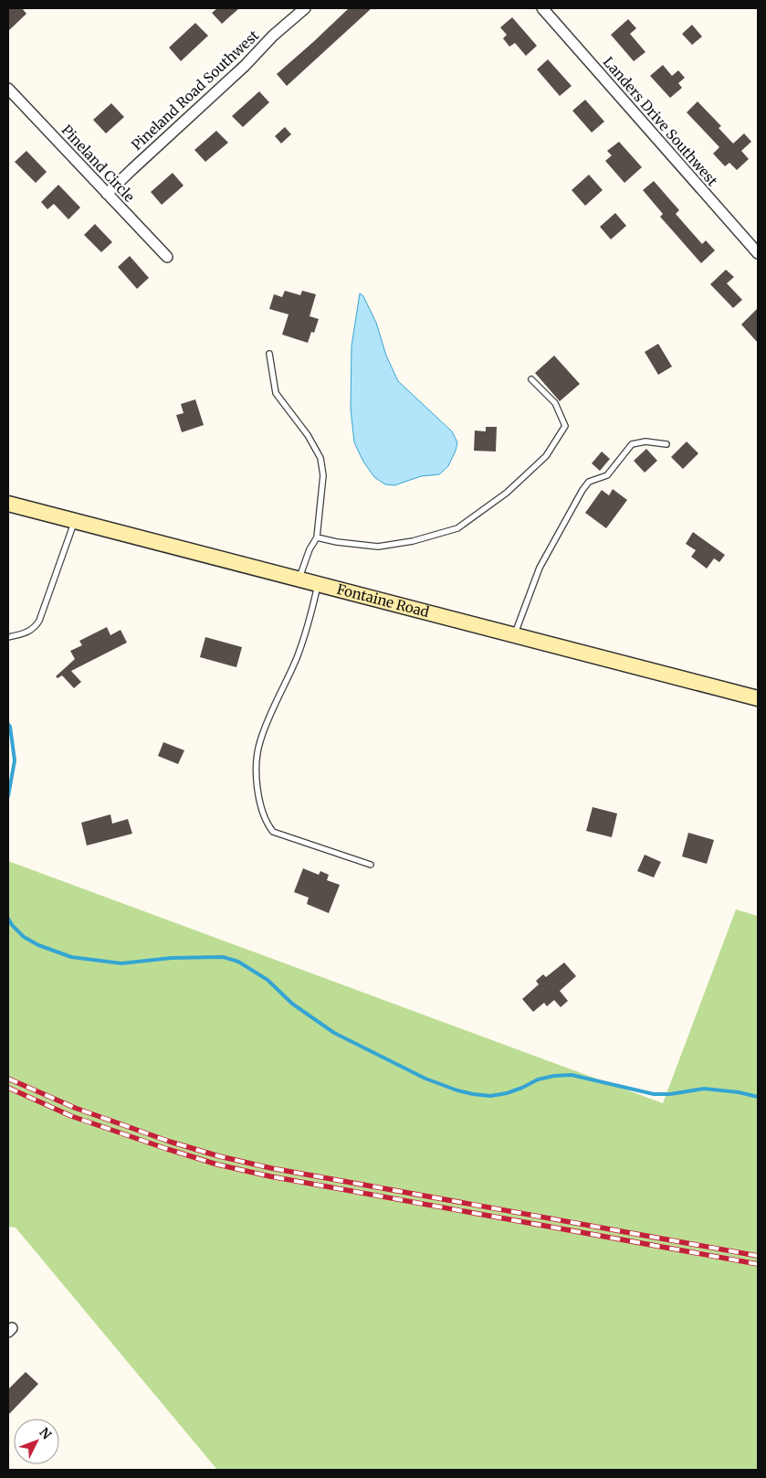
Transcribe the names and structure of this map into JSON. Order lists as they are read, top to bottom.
{
  "streets": {
    "main road": ["Fontaine Road"],
    "street": ["Pineland Road Southwest", "Landers Drive Southwest", "Pineland Circle"]
  },
  "crossings": [
    ["Pineland Road Southwest", "Pineland Circle"]
  ],
  "north": "top right"
}
